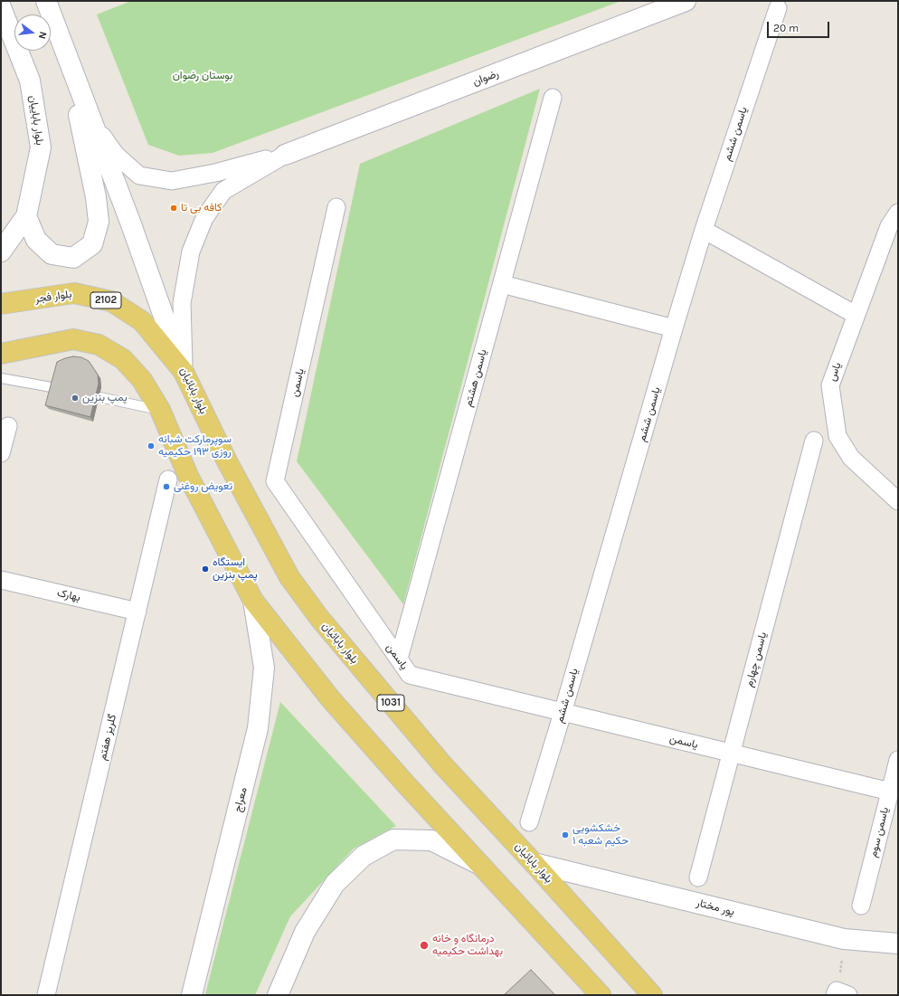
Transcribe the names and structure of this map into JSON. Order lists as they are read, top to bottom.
{
  "streets": {
    "main road": [
      "رضوان",
      "بلوار باباییان",
      "بلوار فجر",
      "2102",
      "بلوار بابائیان",
      "1031",
      "معراج",
      "پور مختار"
    ],
    "street": [
      "یاسمن ششم",
      "یاس",
      "یاسمن هشتم",
      "یاسمن",
      "بهارک",
      "یاسمن چهارم",
      "گلریز هفتم",
      "یاسمن سوم"
    ]
  },
  "crossings": [
    ["یاسمن ششم", "یاسمن"],
    ["بلوار فجر", "بلوار بابائیان"],
    ["یاسمن هشتم", "یاسمن"],
    ["یاسمن", "یاسمن چهارم"],
    ["یاسمن", "یاسمن سوم"],
    ["بلوار بابائیان", "پور مختار"],
    ["بهارک", "گلریز هفتم"]
  ],
  "parks": ["بوستان رضوان"],
  "places": [
    "کافه بی تا",
    "پمپ بنزین",
    "سوپرمارکت شبانه روزی ۱۹۳ حکیمیه",
    "تعویض روغنی",
    "ایستگاه پمپ بنزین",
    "خشکشویی حکیم شعبه ۱",
    "درمانگاه و خانه بهداشت حکیمیه"
  ],
  "scale_bar": "20 m",
  "north": "right"
}
